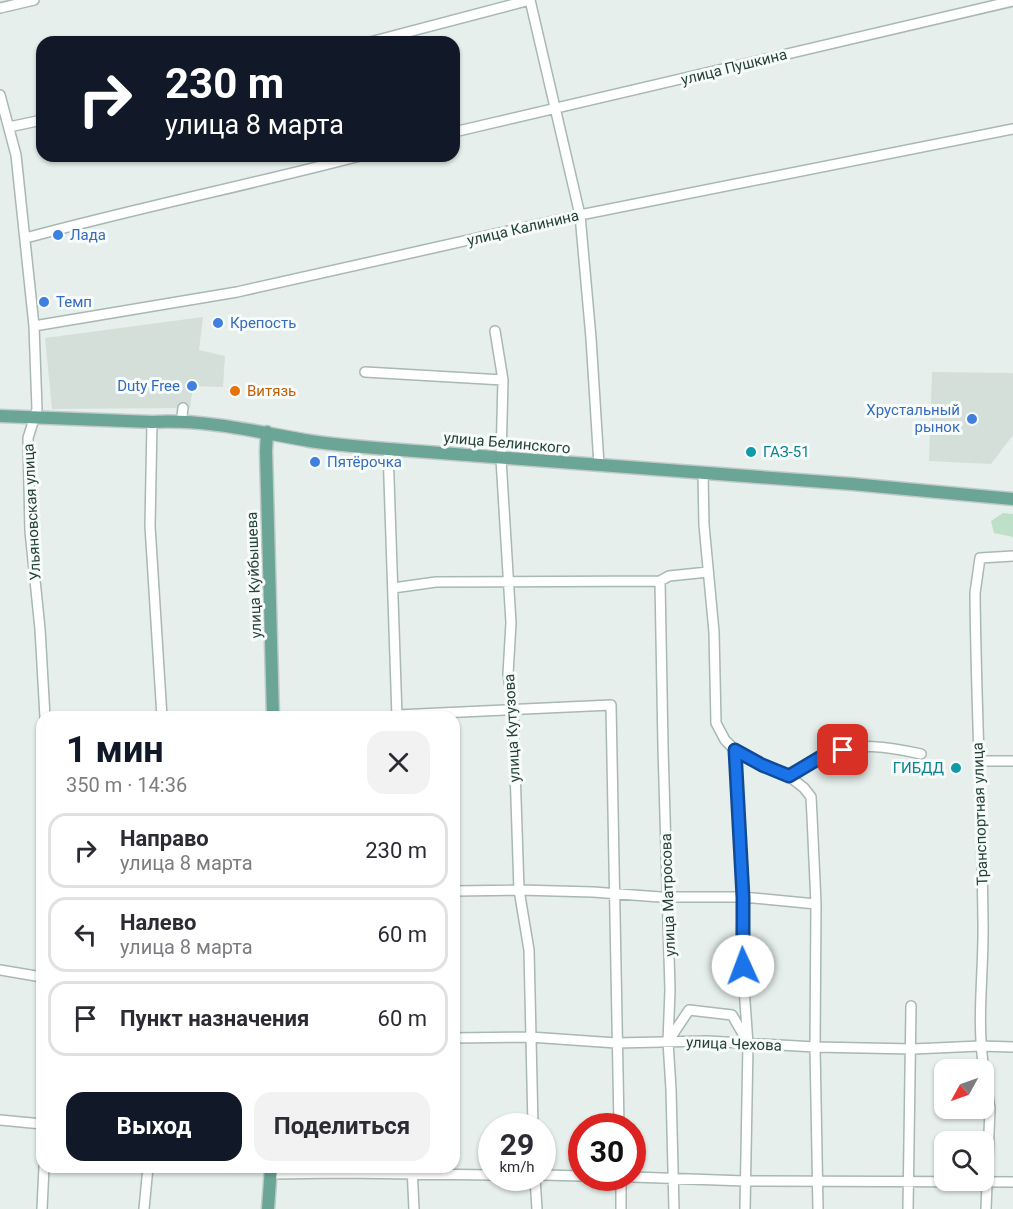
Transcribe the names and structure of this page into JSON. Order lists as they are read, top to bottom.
{
  "streets": {
    "main road": ["улица Белинского", "улица Куйбышева"],
    "street": [
      "улица Пушкина",
      "улица Калинина",
      "Ульяновская улица",
      "улица Кутузова",
      "Транспортная улица",
      "улица Матросова",
      "улица Чехова"
    ]
  },
  "crossings": [
    ["улица Калинина", "Ульяновская улица"],
    ["улица Белинского", "Ульяновская улица"],
    ["улица Белинского", "улица Куйбышева"],
    ["улица Белинского", "улица Кутузова"],
    ["улица Кутузова", "улица Чехова"],
    ["Транспортная улица", "улица Чехова"],
    ["улица Матросова", "улица Чехова"]
  ],
  "places": [
    "Лада",
    "Темп",
    "Крепость",
    "Duty Free",
    "Витязь",
    "Хрустальный рынок",
    "ГАЗ-51",
    "Пятёрочка",
    "ГИБДД"
  ],
  "north": "bottom left",
  "page": {
    "turn": ["230 m", "улица 8 марта"],
    "heading": ["1 мин", "350 m · 14:36"],
    "list": [
      {
        "name": "Направо",
        "note": "улица 8 марта",
        "value": "230 m"
      },
      {
        "name": "Налево",
        "note": "улица 8 марта",
        "value": "60 m"
      },
      {
        "name": "Пункт назначения",
        "value": "60 m"
      }
    ],
    "buttons": ["Выход", "Поделиться"],
    "speed": "29 km/h",
    "limit": "30"
  }
}
